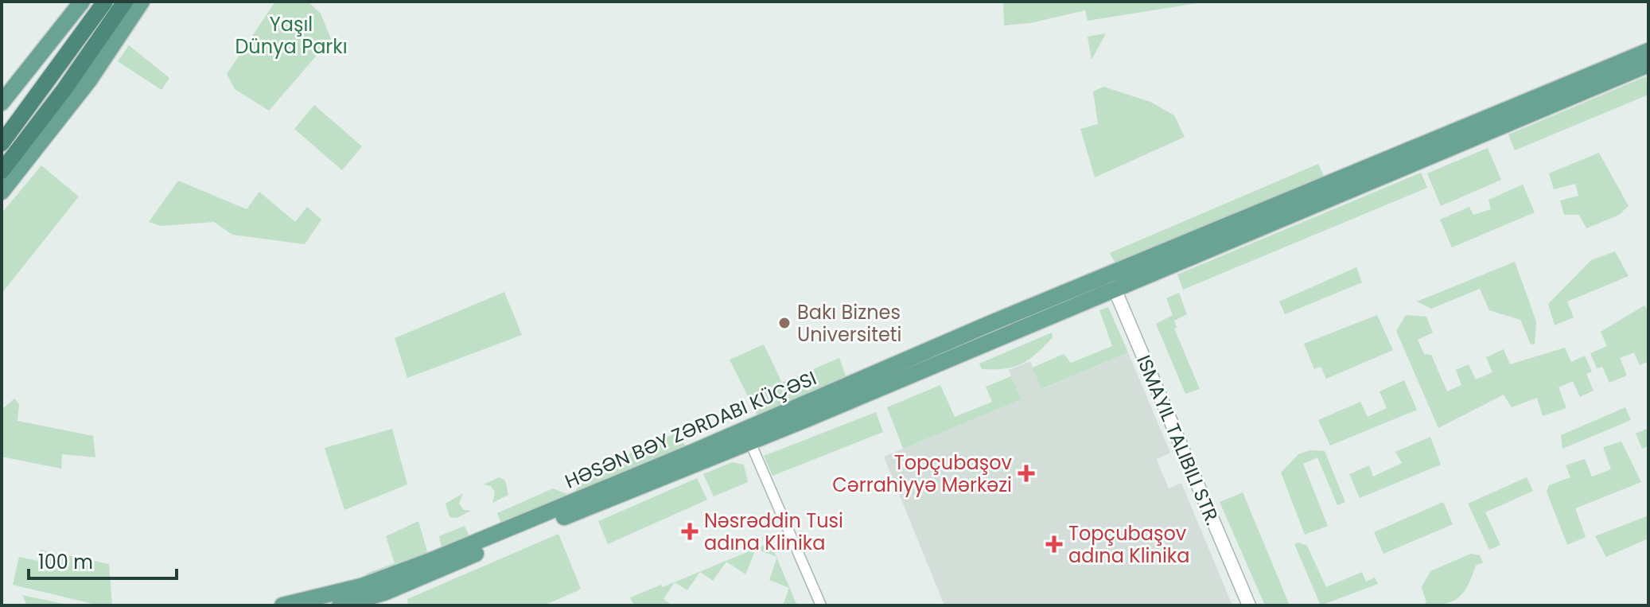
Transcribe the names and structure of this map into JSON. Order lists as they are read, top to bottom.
{
  "streets": {
    "main road": ["HƏSƏN BƏY ZƏRDABI KÜÇƏSI"],
    "street": ["ISMAYIL TALIBILI STR."]
  },
  "crossings": [
    ["HƏSƏN BƏY ZƏRDABI KÜÇƏSI", "ISMAYIL TALIBILI STR."]
  ],
  "parks": ["Yaşıl Dünya Parkı"],
  "places": {
    "other": ["Bakı Biznes Universiteti"],
    "health": ["Topçubaşov Cərrahiyyə Mərkəzi", "Nəsrəddin Tusi adına Klinika", "Topçubaşov adına Klinika"]
  },
  "scale_bar": "100 m"
}
